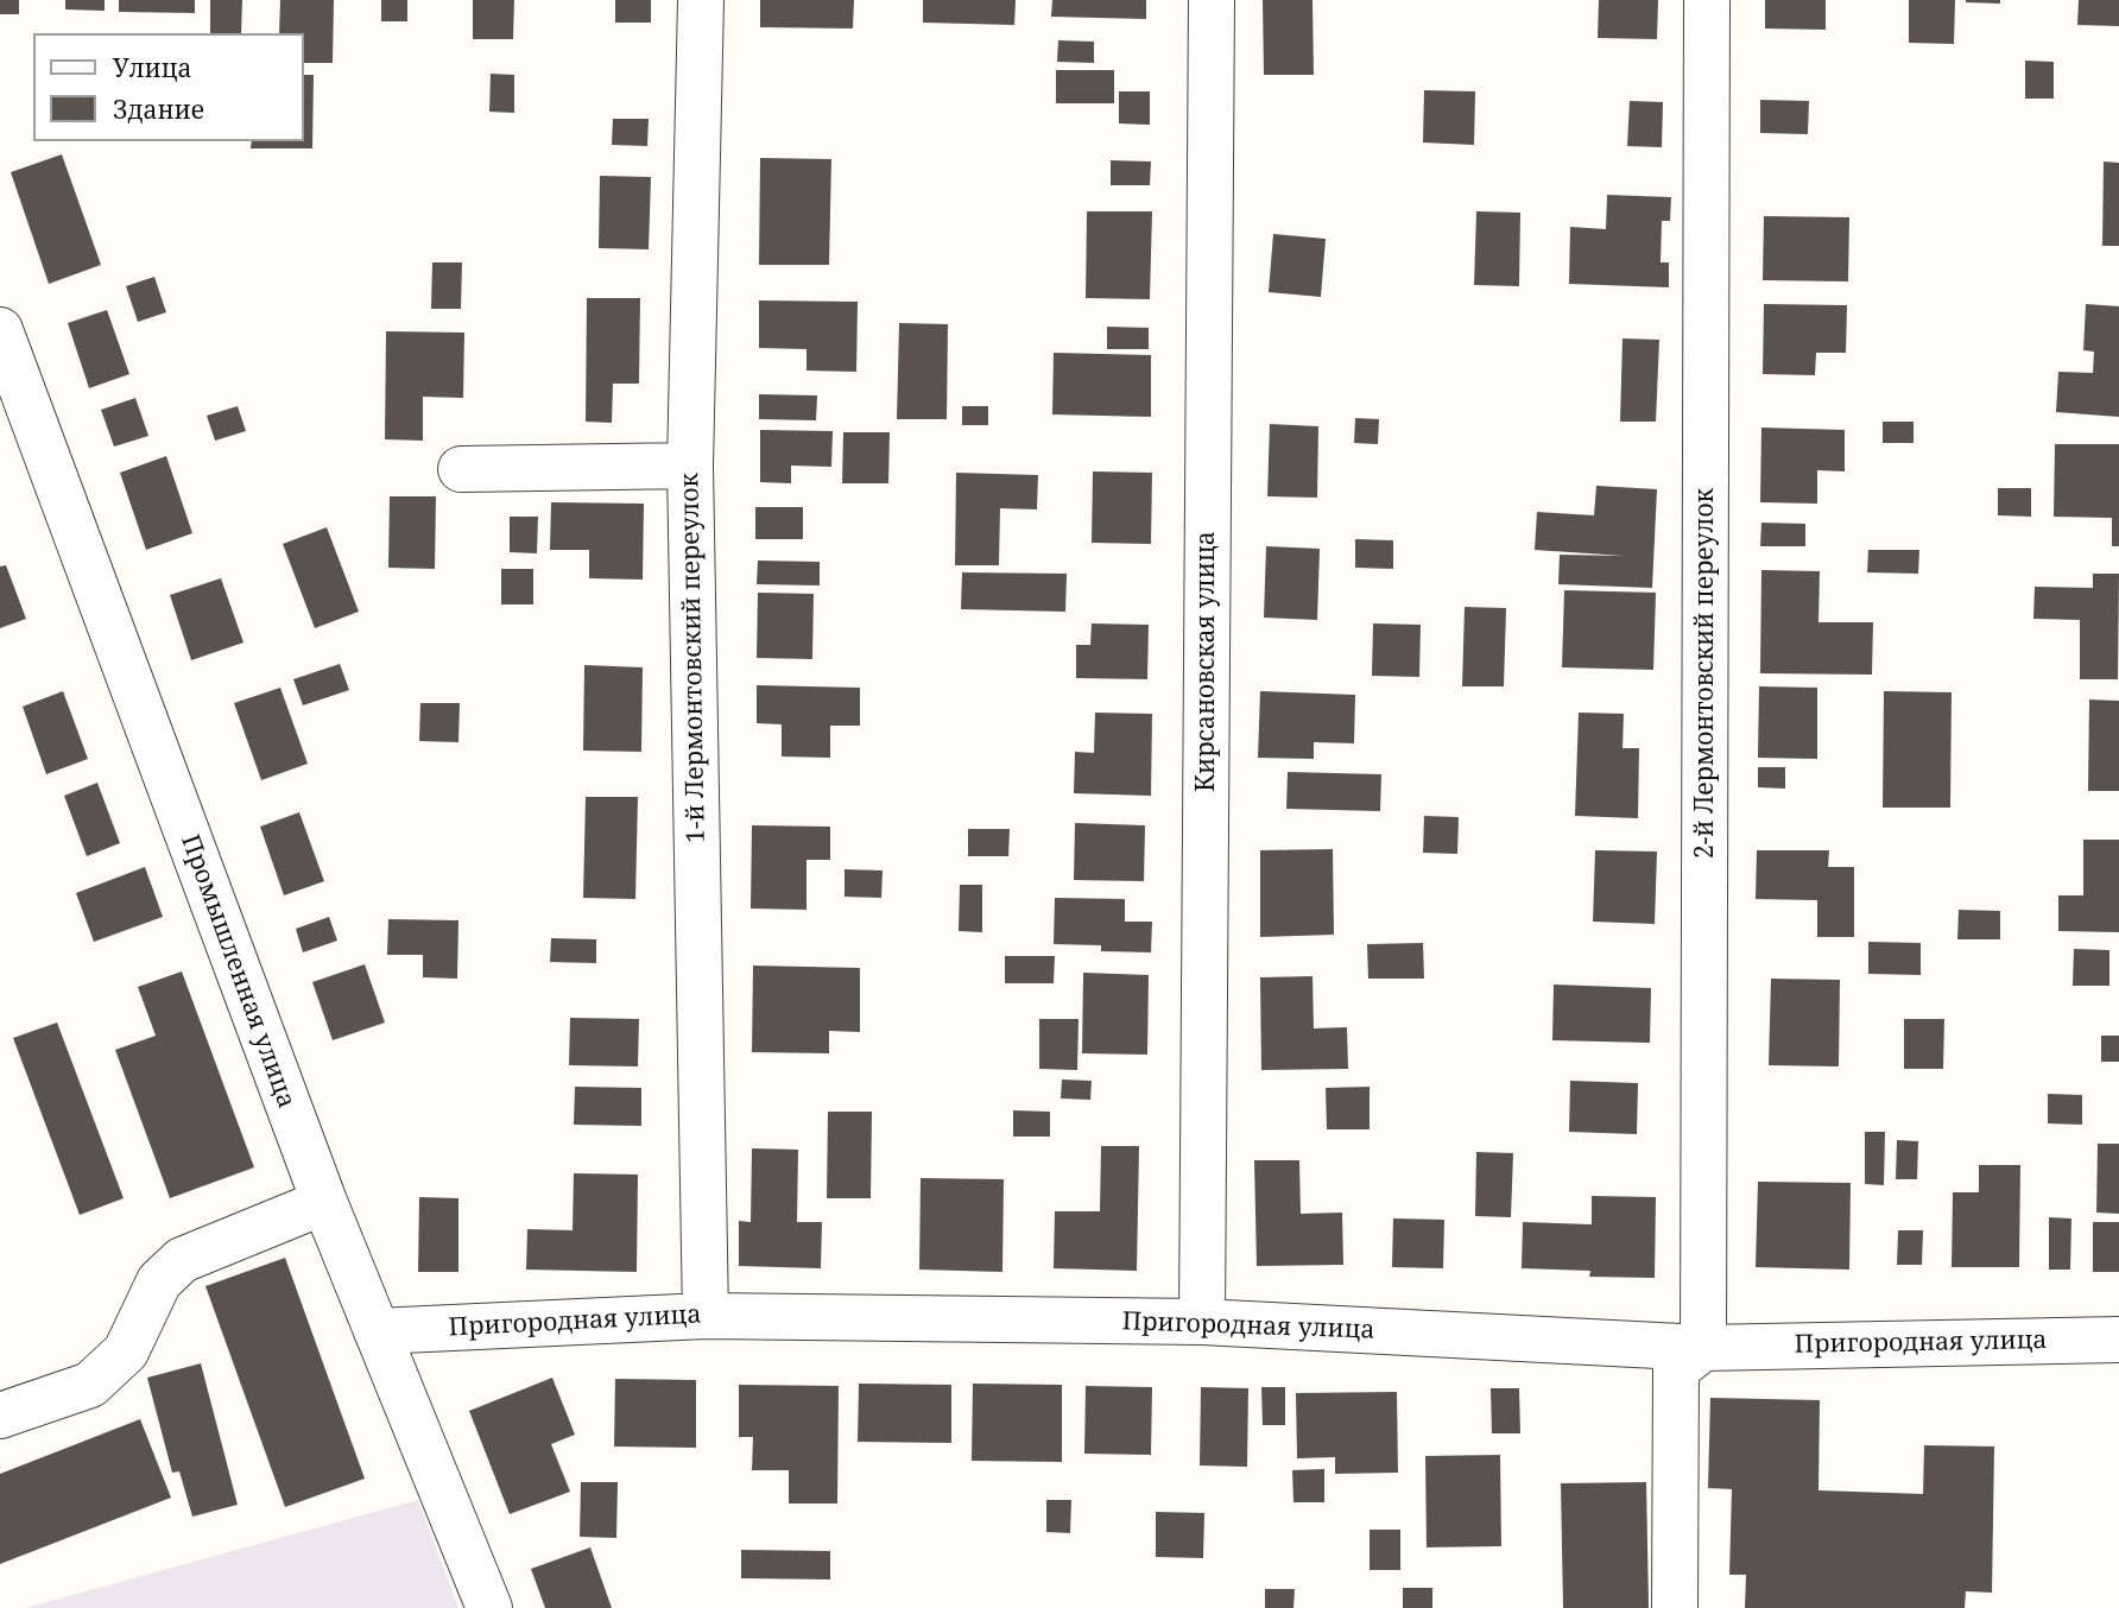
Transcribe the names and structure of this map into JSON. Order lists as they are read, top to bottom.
{
  "streets": {
    "street": [
      "1-й Лермонтовский переулок",
      "Кирсановская улица",
      "2-й Лермонтовский переулок",
      "Промышленная улица",
      "Пригородная улица"
    ]
  },
  "crossings": [
    ["1-й Лермонтовский переулок", "Пригородная улица"],
    ["Кирсановская улица", "Пригородная улица"],
    ["2-й Лермонтовский переулок", "Пригородная улица"],
    ["Промышленная улица", "Пригородная улица"]
  ],
  "legend": ["Улица", "Здание"]
}
